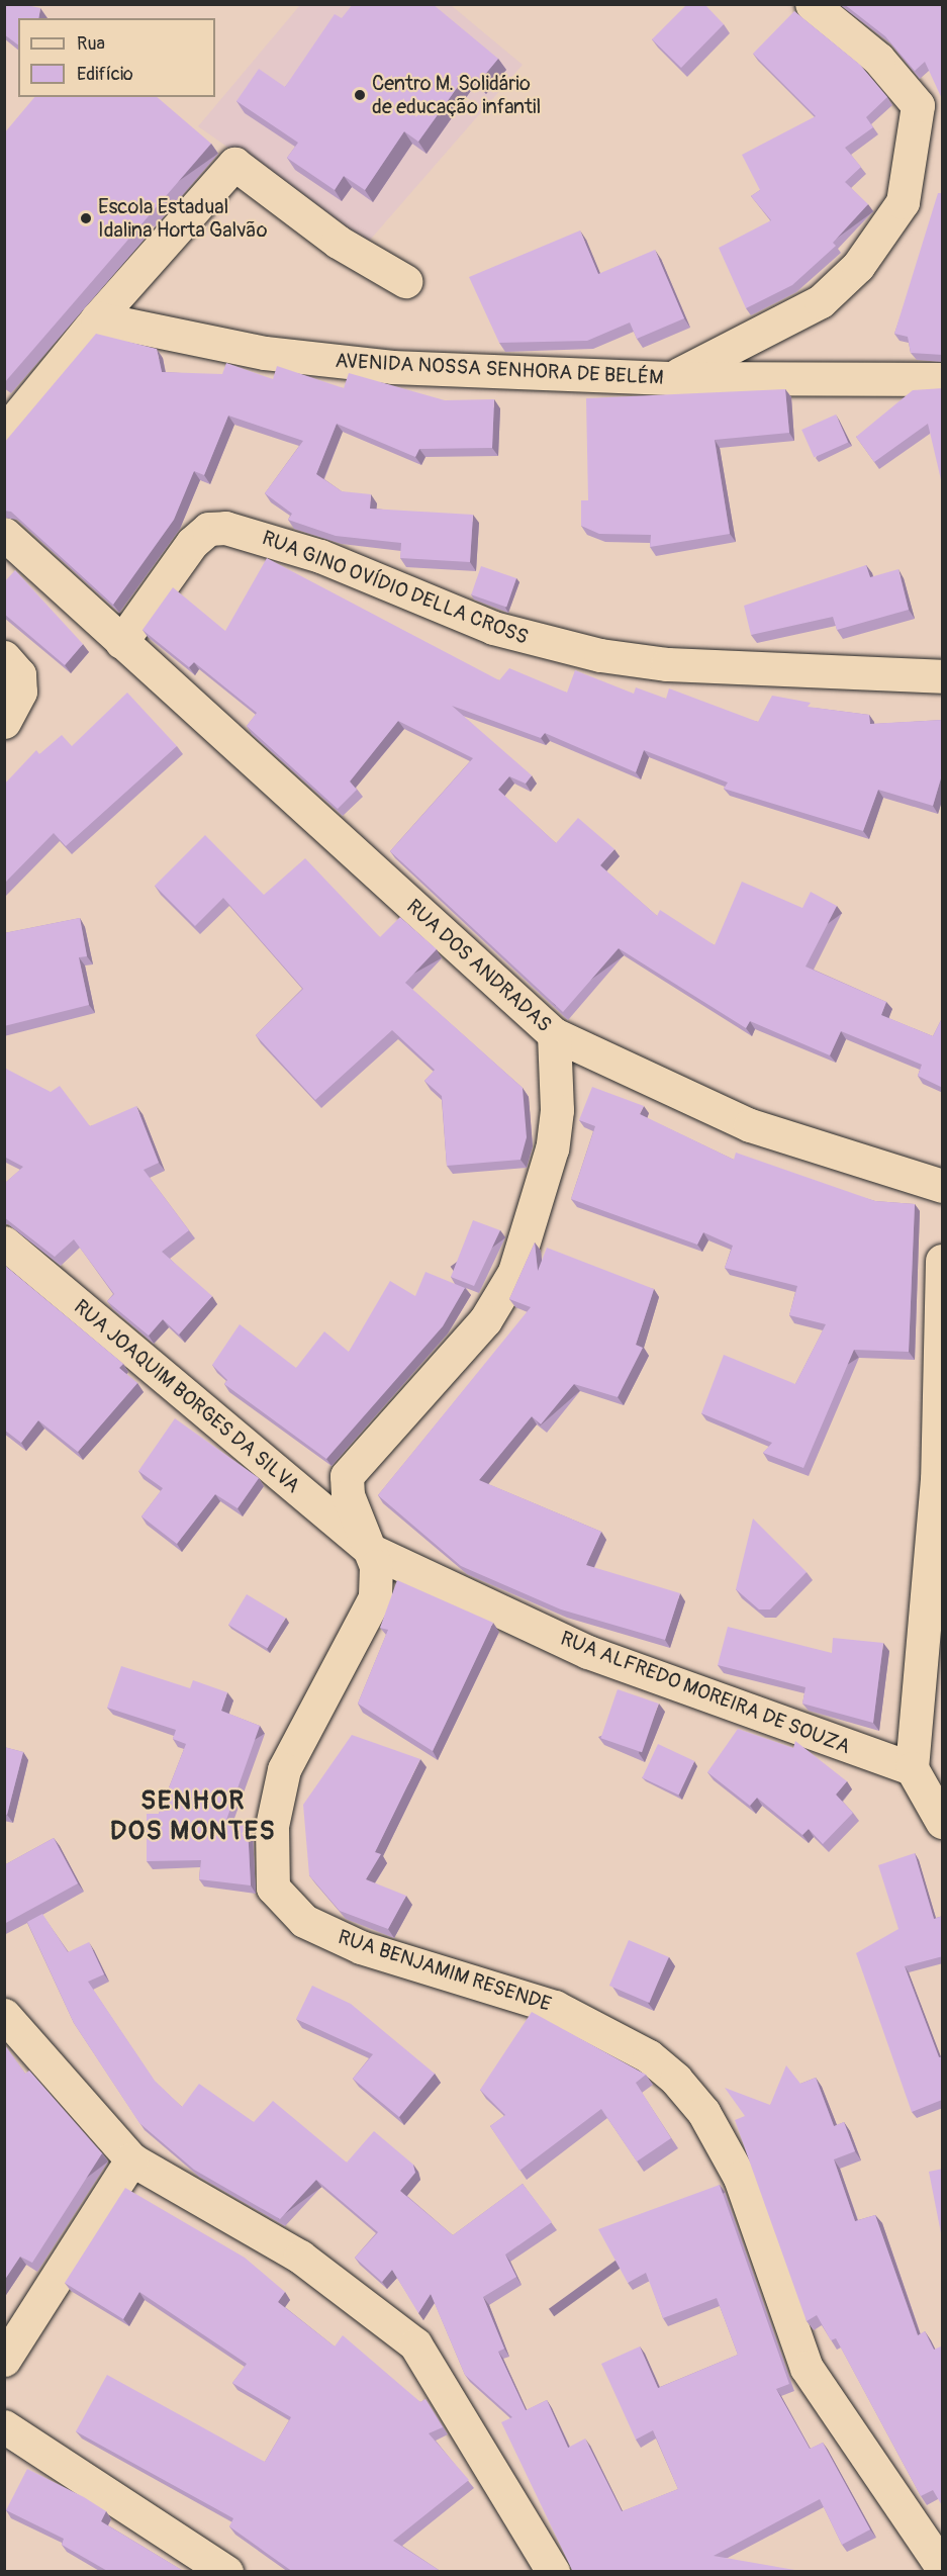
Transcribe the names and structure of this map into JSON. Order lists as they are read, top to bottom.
{
  "streets": {
    "street": [
      "AVENIDA NOSSA SENHORA DE BELÉM",
      "RUA GINO OVÍDIO DELLA CROSS",
      "RUA DOS ANDRADAS",
      "RUA JOAQUIM BORGES DA SILVA",
      "RUA ALFREDO MOREIRA DE SOUZA",
      "RUA BENJAMIM RESENDE"
    ]
  },
  "crossings": [
    ["RUA GINO OVÍDIO DELLA CROSS", "RUA DOS ANDRADAS"],
    ["RUA DOS ANDRADAS", "RUA BENJAMIM RESENDE"],
    ["RUA JOAQUIM BORGES DA SILVA", "RUA ALFREDO MOREIRA DE SOUZA"],
    ["RUA JOAQUIM BORGES DA SILVA", "RUA BENJAMIM RESENDE"],
    ["RUA ALFREDO MOREIRA DE SOUZA", "RUA BENJAMIM RESENDE"]
  ],
  "districts": ["SENHOR DOS MONTES"],
  "places": ["Centro M. Solidário de educação infantil", "Escola Estadual Idalina Horta Galvão"],
  "legend": ["Rua", "Edifício"]
}
